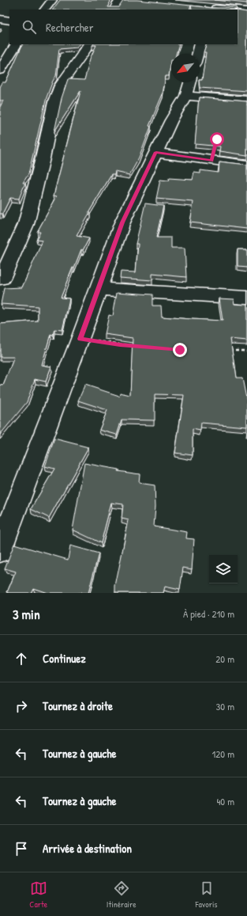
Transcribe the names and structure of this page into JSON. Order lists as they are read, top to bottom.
{
  "north": "bottom left",
  "page": {
    "search": "Rechercher",
    "heading": ["3 min", "À pied · 210 m"],
    "list": [
      ["Continuez", "20 m"],
      ["Tournez à droite", "30 m"],
      ["Tournez à gauche", "120 m"],
      ["Tournez à gauche", "40 m"],
      "Arrivée à destination"
    ],
    "nav": ["Carte", "Itinéraire", "Favoris"]
  }
}
